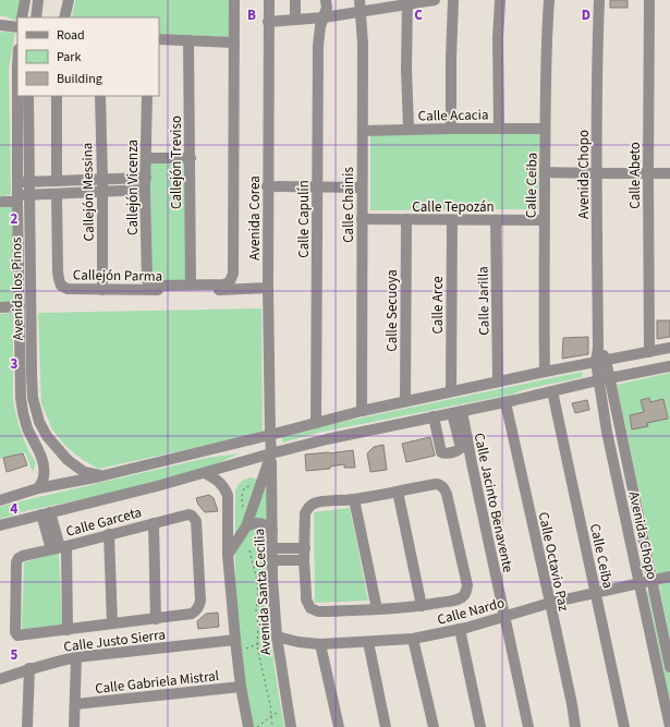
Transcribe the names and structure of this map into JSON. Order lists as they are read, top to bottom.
{
  "streets": {
    "street": [
      "Calle Acacia",
      "Callejón Treviso",
      "Avenida Chopo",
      "Calle Abeto",
      "Calle Ceiba",
      "Callejón Vicenza",
      "Callejón Messina",
      "Calle Chainis",
      "Calle Tepozán",
      "Avenida Corea",
      "Calle Capulín",
      "Callejón Parma",
      "Avenida los Pinos",
      "Calle Jarilla",
      "Calle Arce",
      "Calle Secuoya",
      "Calle Jacinto Benavente",
      "Calle Garceta",
      "Calle Octavio Paz",
      "Avenida Santa Cecilia",
      "Calle Nardo",
      "Calle Justo Sierra",
      "Calle Gabriela Mistral"
    ]
  },
  "crossings": [
    ["Calle Acacia", "Calle Ceiba"],
    ["Calle Acacia", "Calle Chainis"],
    ["Callejón Treviso", "Callejón Vicenza"],
    ["Avenida Chopo", "Calle Nardo"],
    ["Calle Ceiba", "Calle Tepozán"],
    ["Calle Ceiba", "Calle Nardo"],
    ["Callejón Messina", "Callejón Parma"],
    ["Calle Chainis", "Calle Tepozán"],
    ["Calle Tepozán", "Calle Jarilla"],
    ["Calle Tepozán", "Calle Arce"],
    ["Calle Tepozán", "Calle Secuoya"],
    ["Avenida Corea", "Callejón Parma"],
    ["Avenida Corea", "Avenida Santa Cecilia"],
    ["Calle Jacinto Benavente", "Calle Nardo"],
    ["Calle Octavio Paz", "Calle Nardo"],
    ["Avenida Santa Cecilia", "Calle Nardo"],
    ["Avenida Santa Cecilia", "Calle Justo Sierra"],
    ["Avenida Santa Cecilia", "Calle Gabriela Mistral"]
  ],
  "legend": ["Road", "Park", "Building"],
  "grid": {
    "columns": ["B", "C", "D"],
    "rows": [
      "2",
      "3",
      "4",
      "5"
    ]
  }
}
